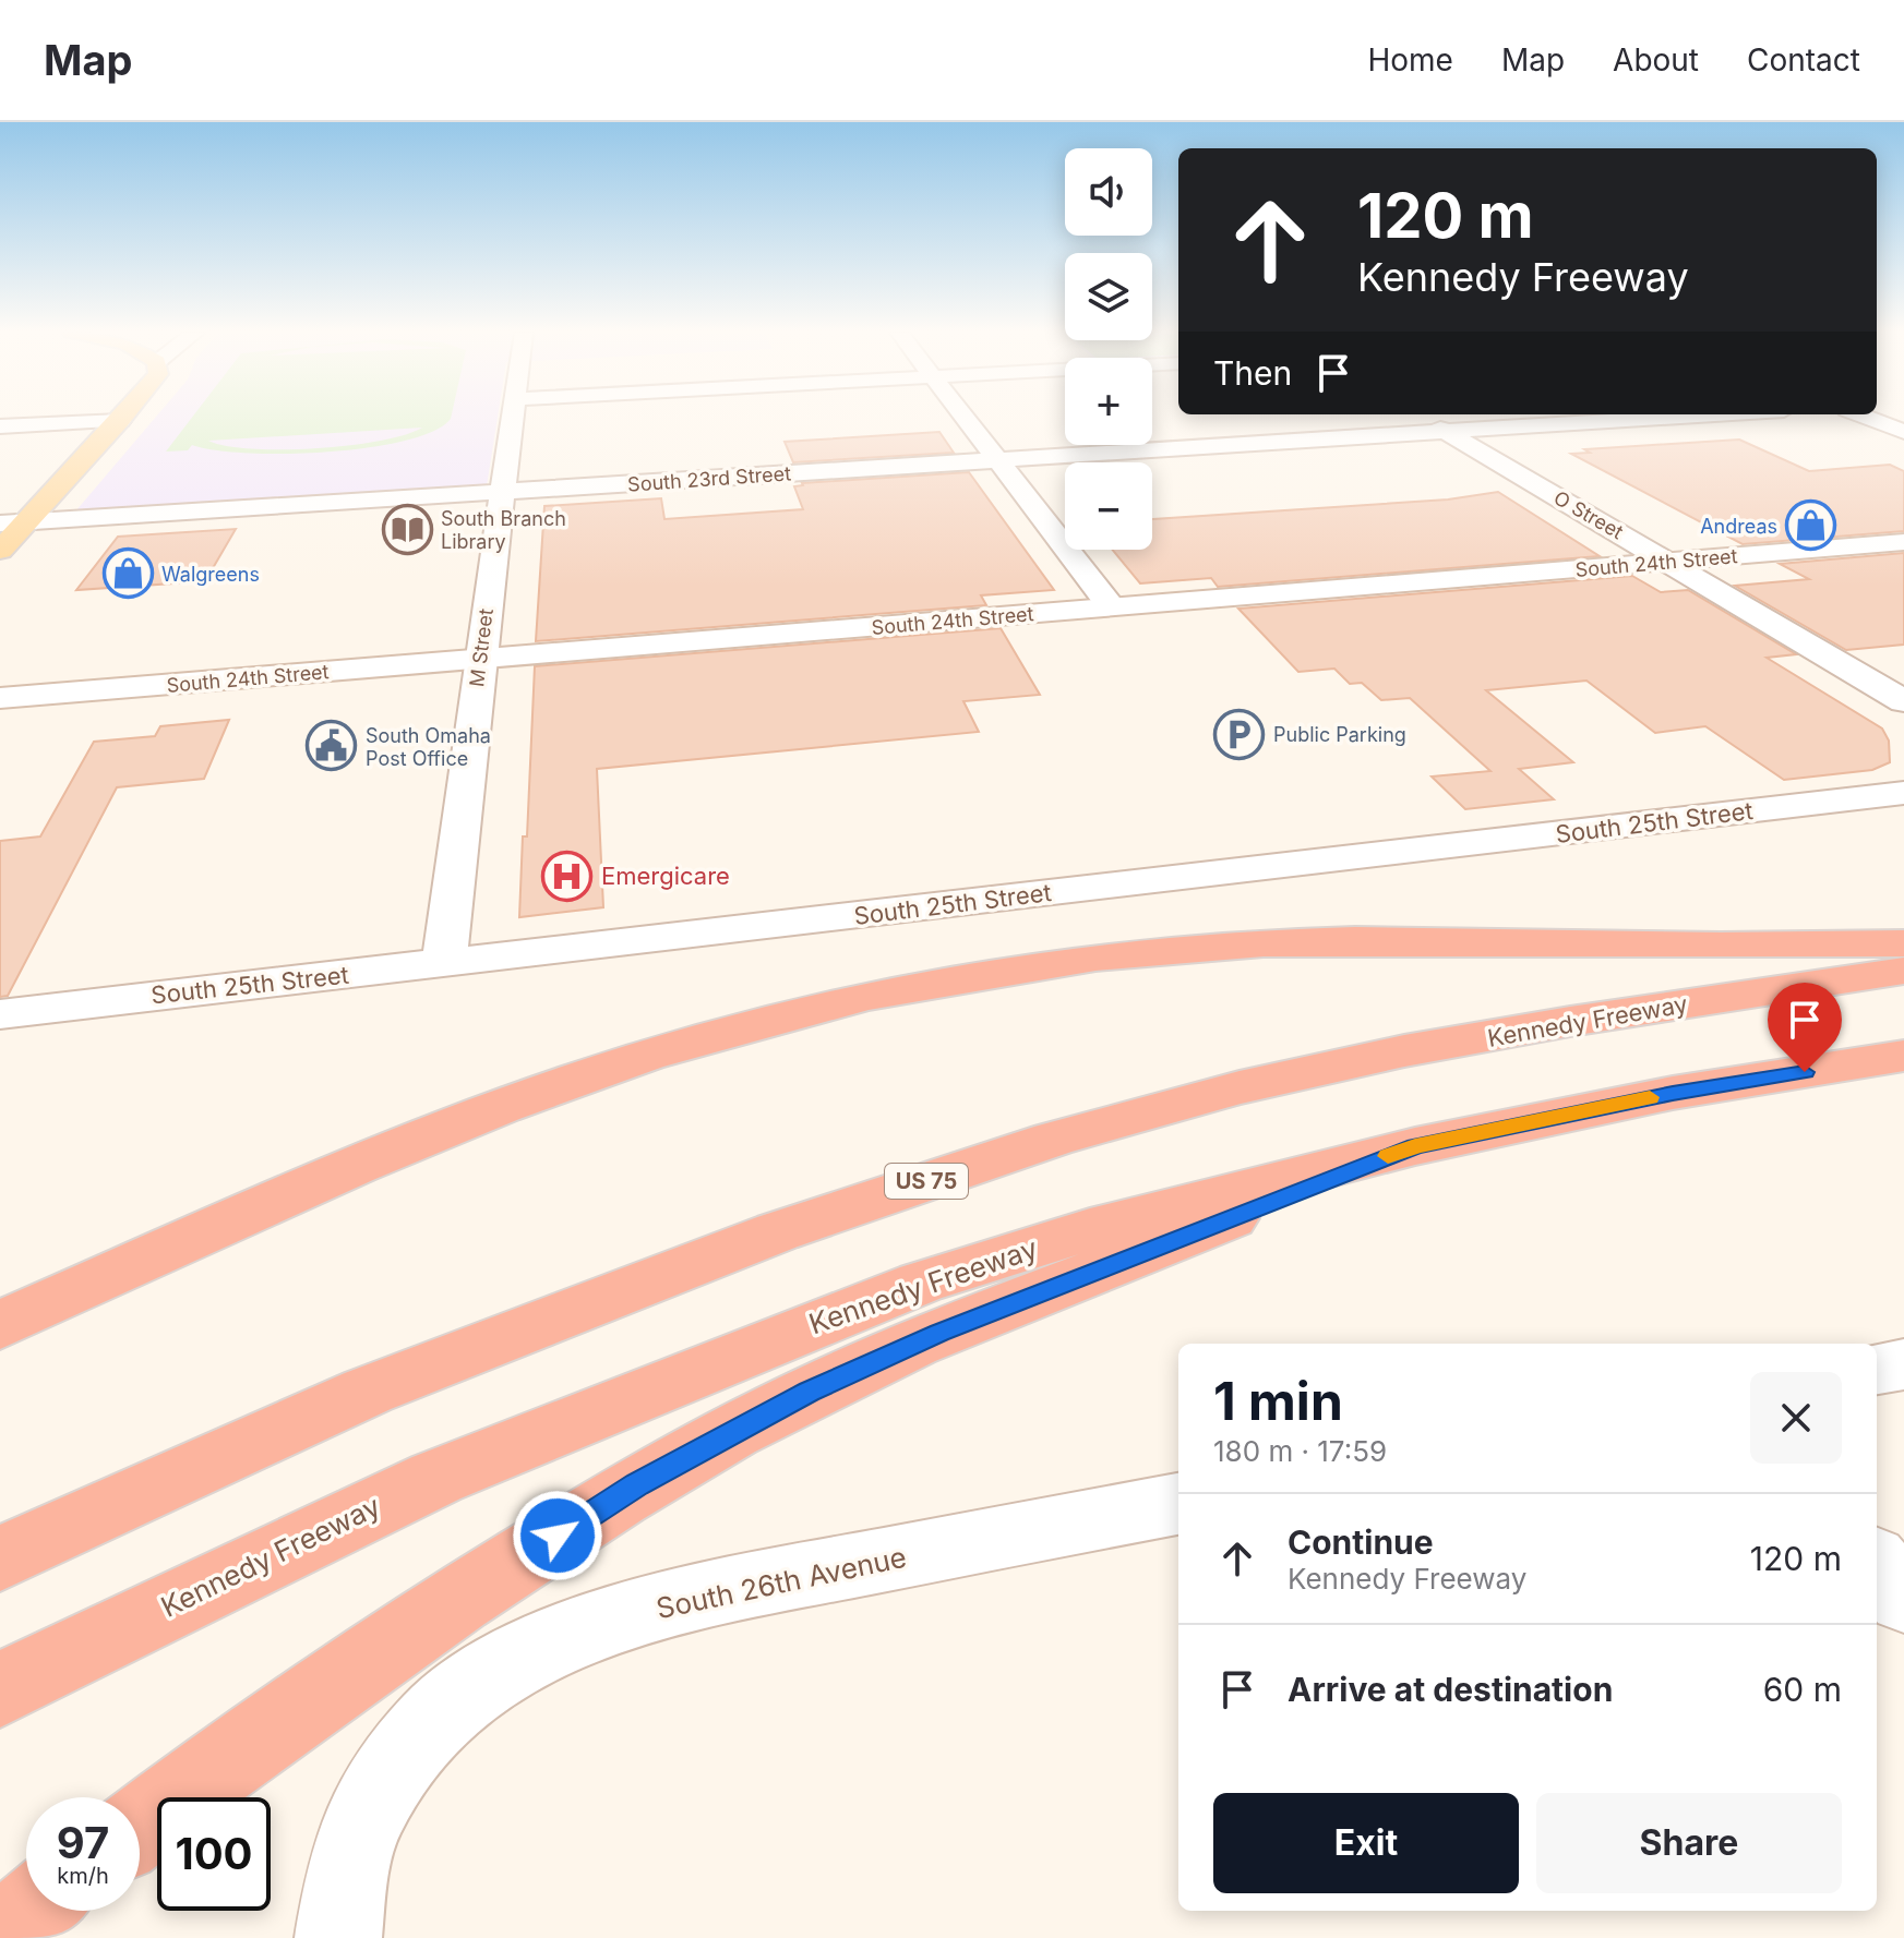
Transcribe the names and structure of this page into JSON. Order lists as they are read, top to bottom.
{
  "streets": {
    "highway": ["Kennedy Freeway", "US 75"],
    "street": [
      "South 23rd Street",
      "O Street",
      "South 24th Street",
      "M Street",
      "South 25th Street",
      "South 26th Avenue"
    ]
  },
  "crossings": [
    ["South 23rd Street", "O Street"],
    ["South 23rd Street", "M Street"],
    ["O Street", "South 24th Street"],
    ["South 24th Street", "M Street"],
    ["M Street", "South 25th Street"]
  ],
  "places": {
    "shop": ["Andreas", "Walgreens"],
    "library": ["South Branch Library"],
    "parking": ["Public Parking"],
    "public building": ["South Omaha Post Office"],
    "hospital": ["Emergicare"]
  },
  "page": {
    "header": "Map",
    "nav": [
      "Home",
      "Map",
      "About",
      "Contact"
    ],
    "map_buttons": ["+", "−"],
    "turn": ["120 m", "Kennedy Freeway"],
    "then": "Then",
    "heading": ["1 min", "180 m · 17:59"],
    "list": [
      {
        "name": "Continue",
        "note": "Kennedy Freeway",
        "value": "120 m"
      },
      {
        "name": "Arrive at destination",
        "value": "60 m"
      }
    ],
    "buttons": ["Exit", "Share"],
    "speed": "97 km/h",
    "limit": "100"
  }
}
